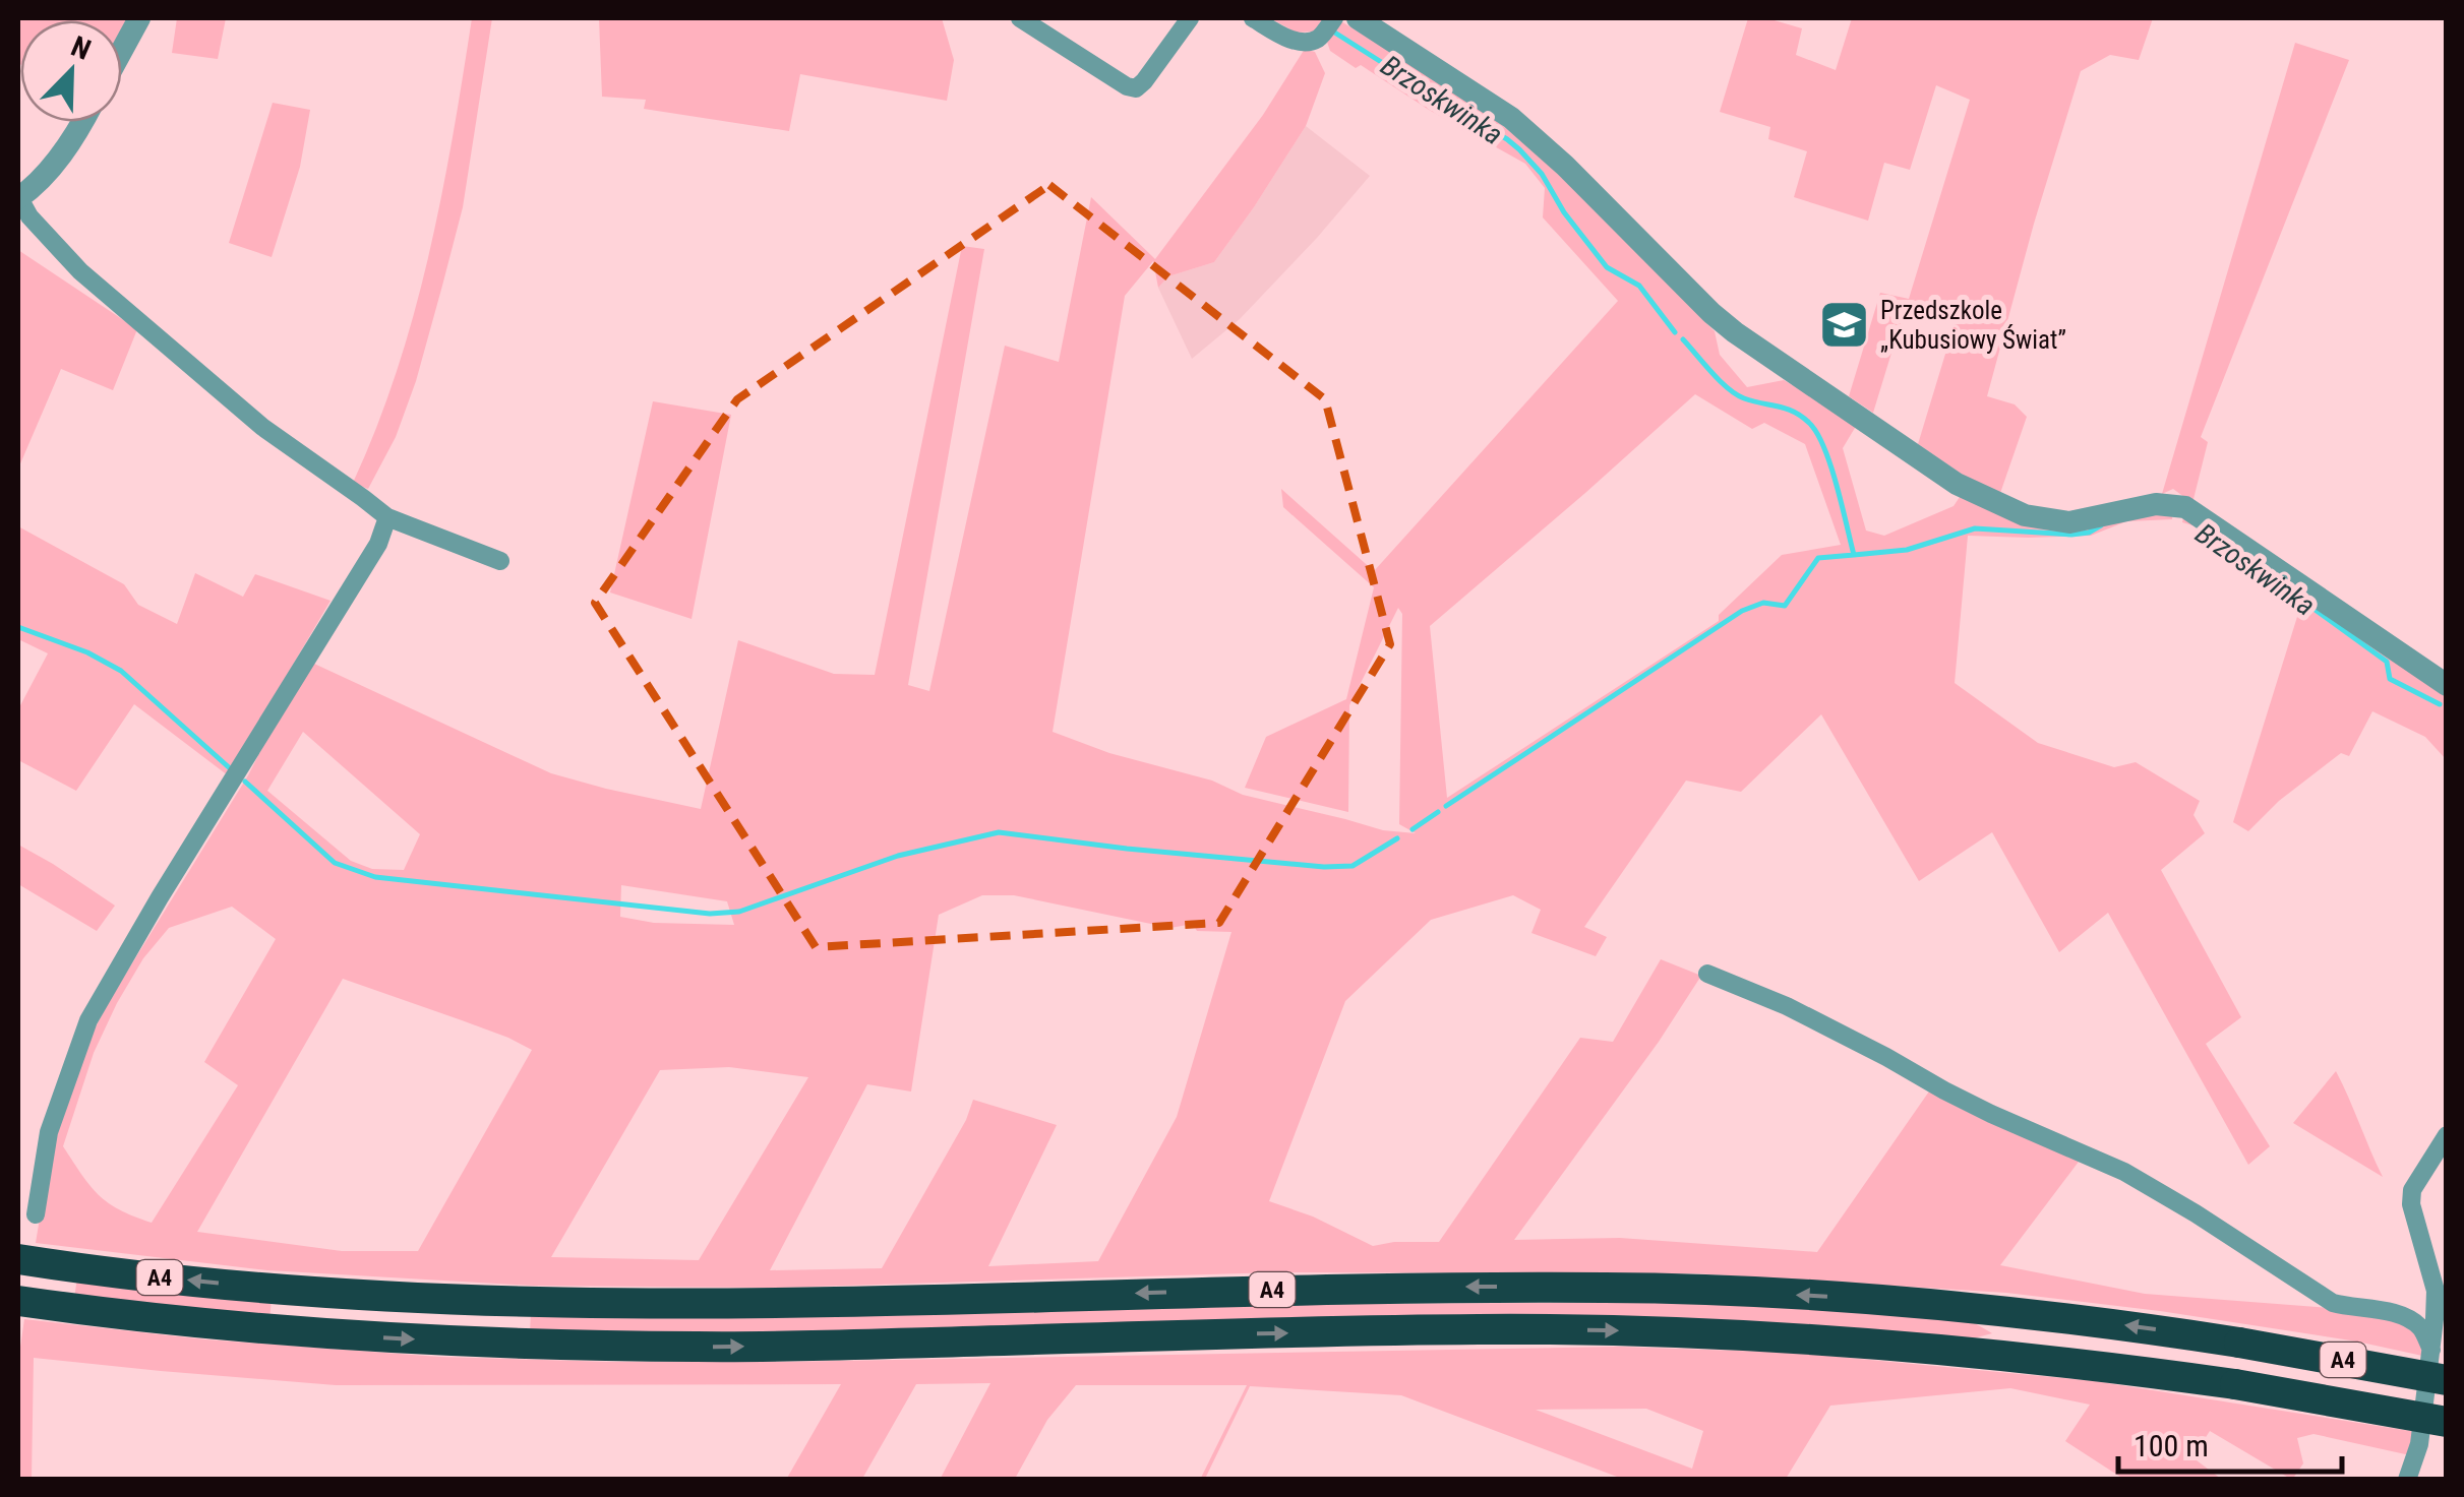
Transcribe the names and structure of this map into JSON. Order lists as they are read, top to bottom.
{
  "streets": {
    "highway": ["A4"]
  },
  "water": ["Brzoskwinka"],
  "places": {
    "school or university": ["Przedszkole „Kubusiowy Świat”"]
  },
  "scale_bar": "100 m",
  "north": "top right"
}
